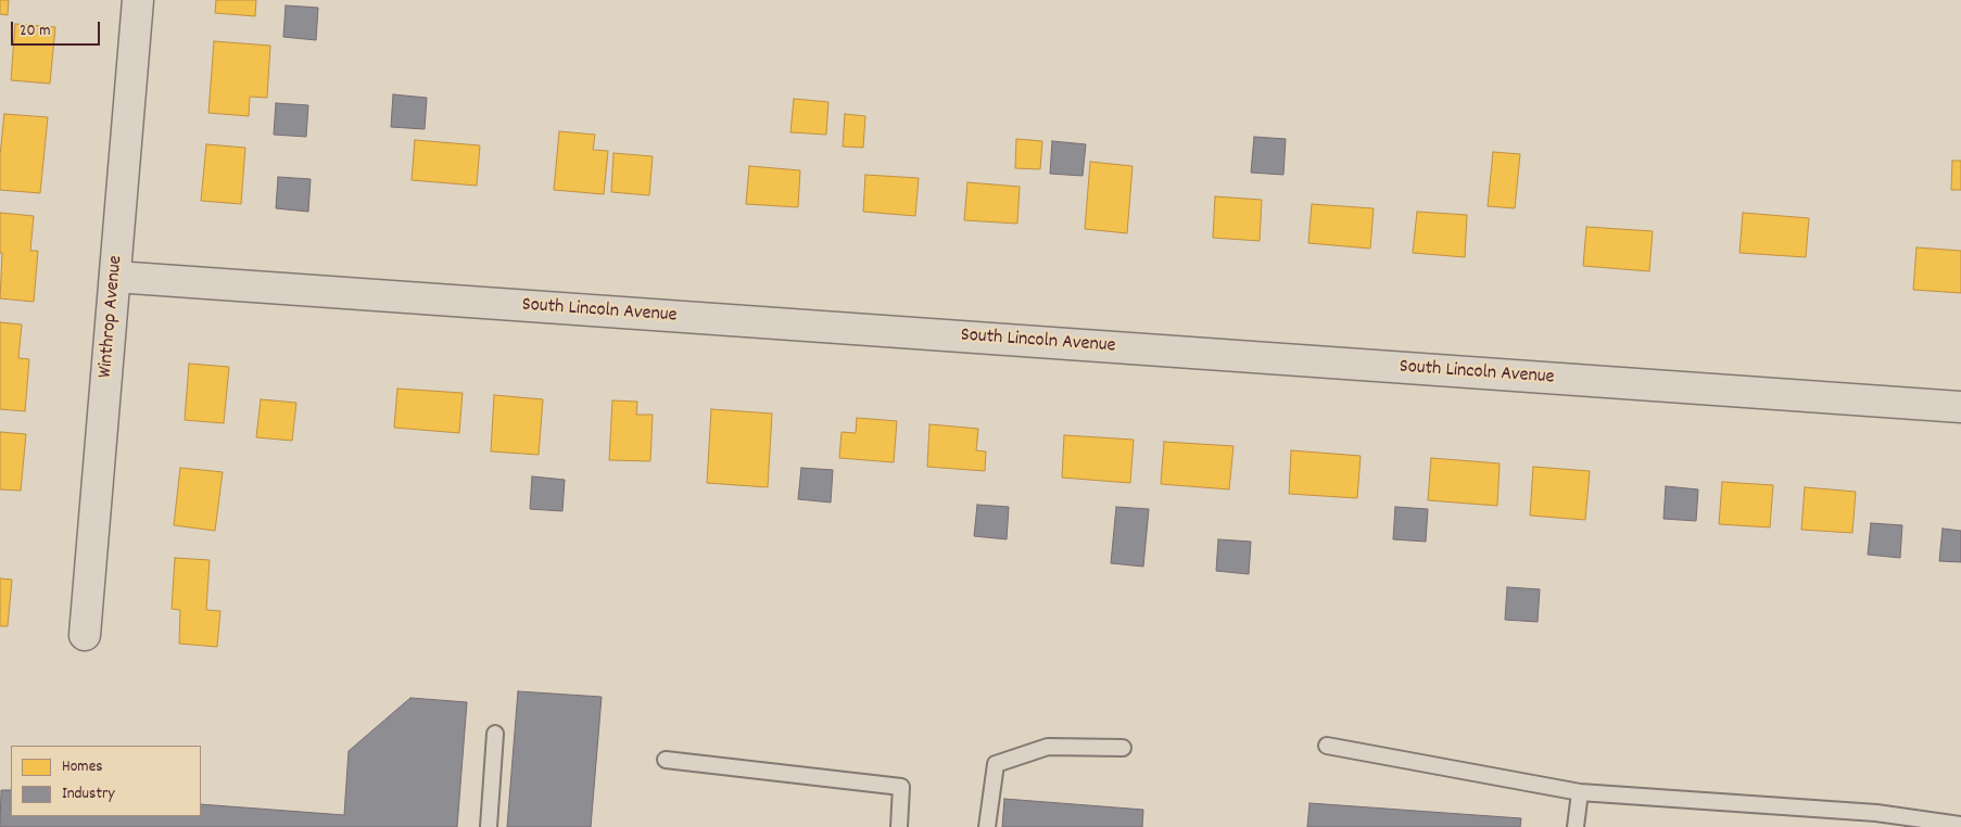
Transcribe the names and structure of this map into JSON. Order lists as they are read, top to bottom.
{
  "streets": {
    "street": ["South Lincoln Avenue", "Winthrop Avenue"]
  },
  "crossings": [
    ["South Lincoln Avenue", "Winthrop Avenue"]
  ],
  "legend": ["Homes", "Industry"],
  "scale_bar": "20 m"
}
